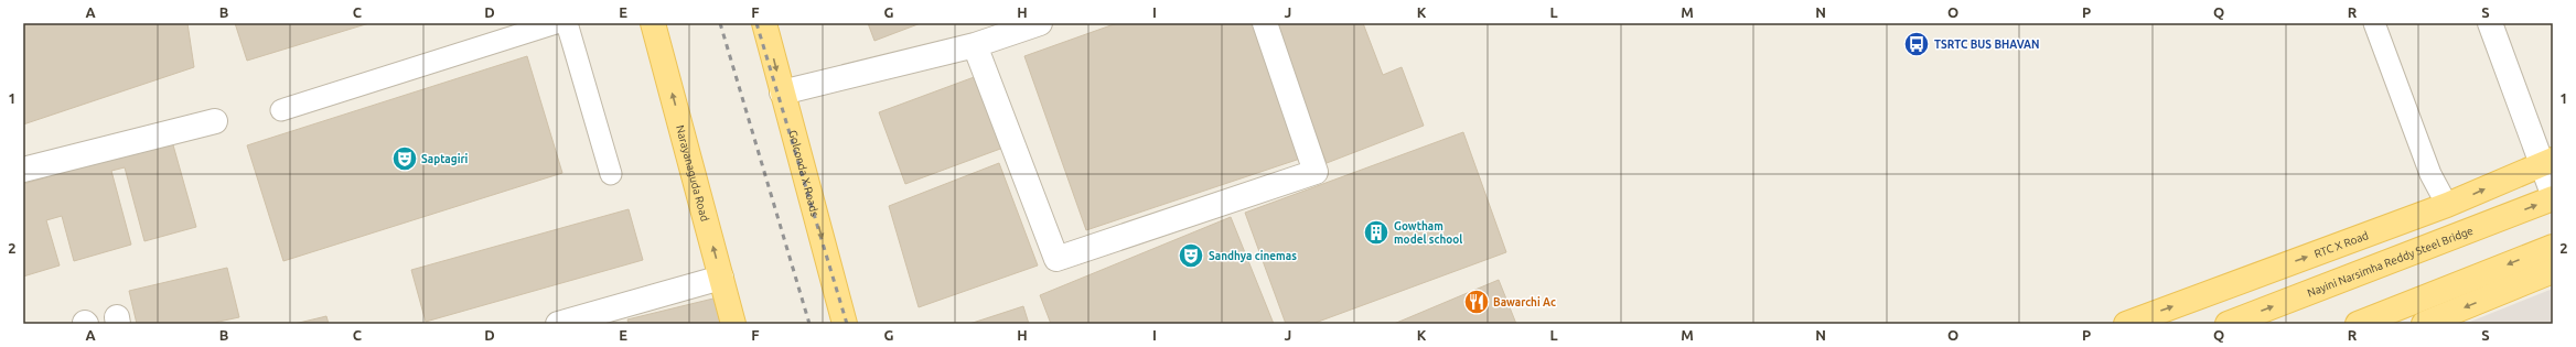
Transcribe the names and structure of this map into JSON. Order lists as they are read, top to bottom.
{
  "streets": {
    "main road": [
      "Narayanaguda Road",
      "Golconda X Roads",
      "RTC X Road",
      "Nayini Narsimha Reddy Steel Bridge"
    ]
  },
  "one_way": ["Narayanaguda Road", "Golconda X Roads"],
  "places": {
    "bus stop": ["TSRTC BUS BHAVAN"],
    "theatre": ["Saptagiri", "Sandhya cinemas"],
    "building": ["Gowtham model school"],
    "restaurant": ["Bawarchi Ac"]
  },
  "grid": {
    "columns": [
      "A",
      "B",
      "C",
      "D",
      "E",
      "F",
      "G",
      "H",
      "I",
      "J",
      "K",
      "L",
      "M",
      "N",
      "O",
      "P",
      "Q",
      "R",
      "S"
    ],
    "rows": ["1", "2"]
  }
}
